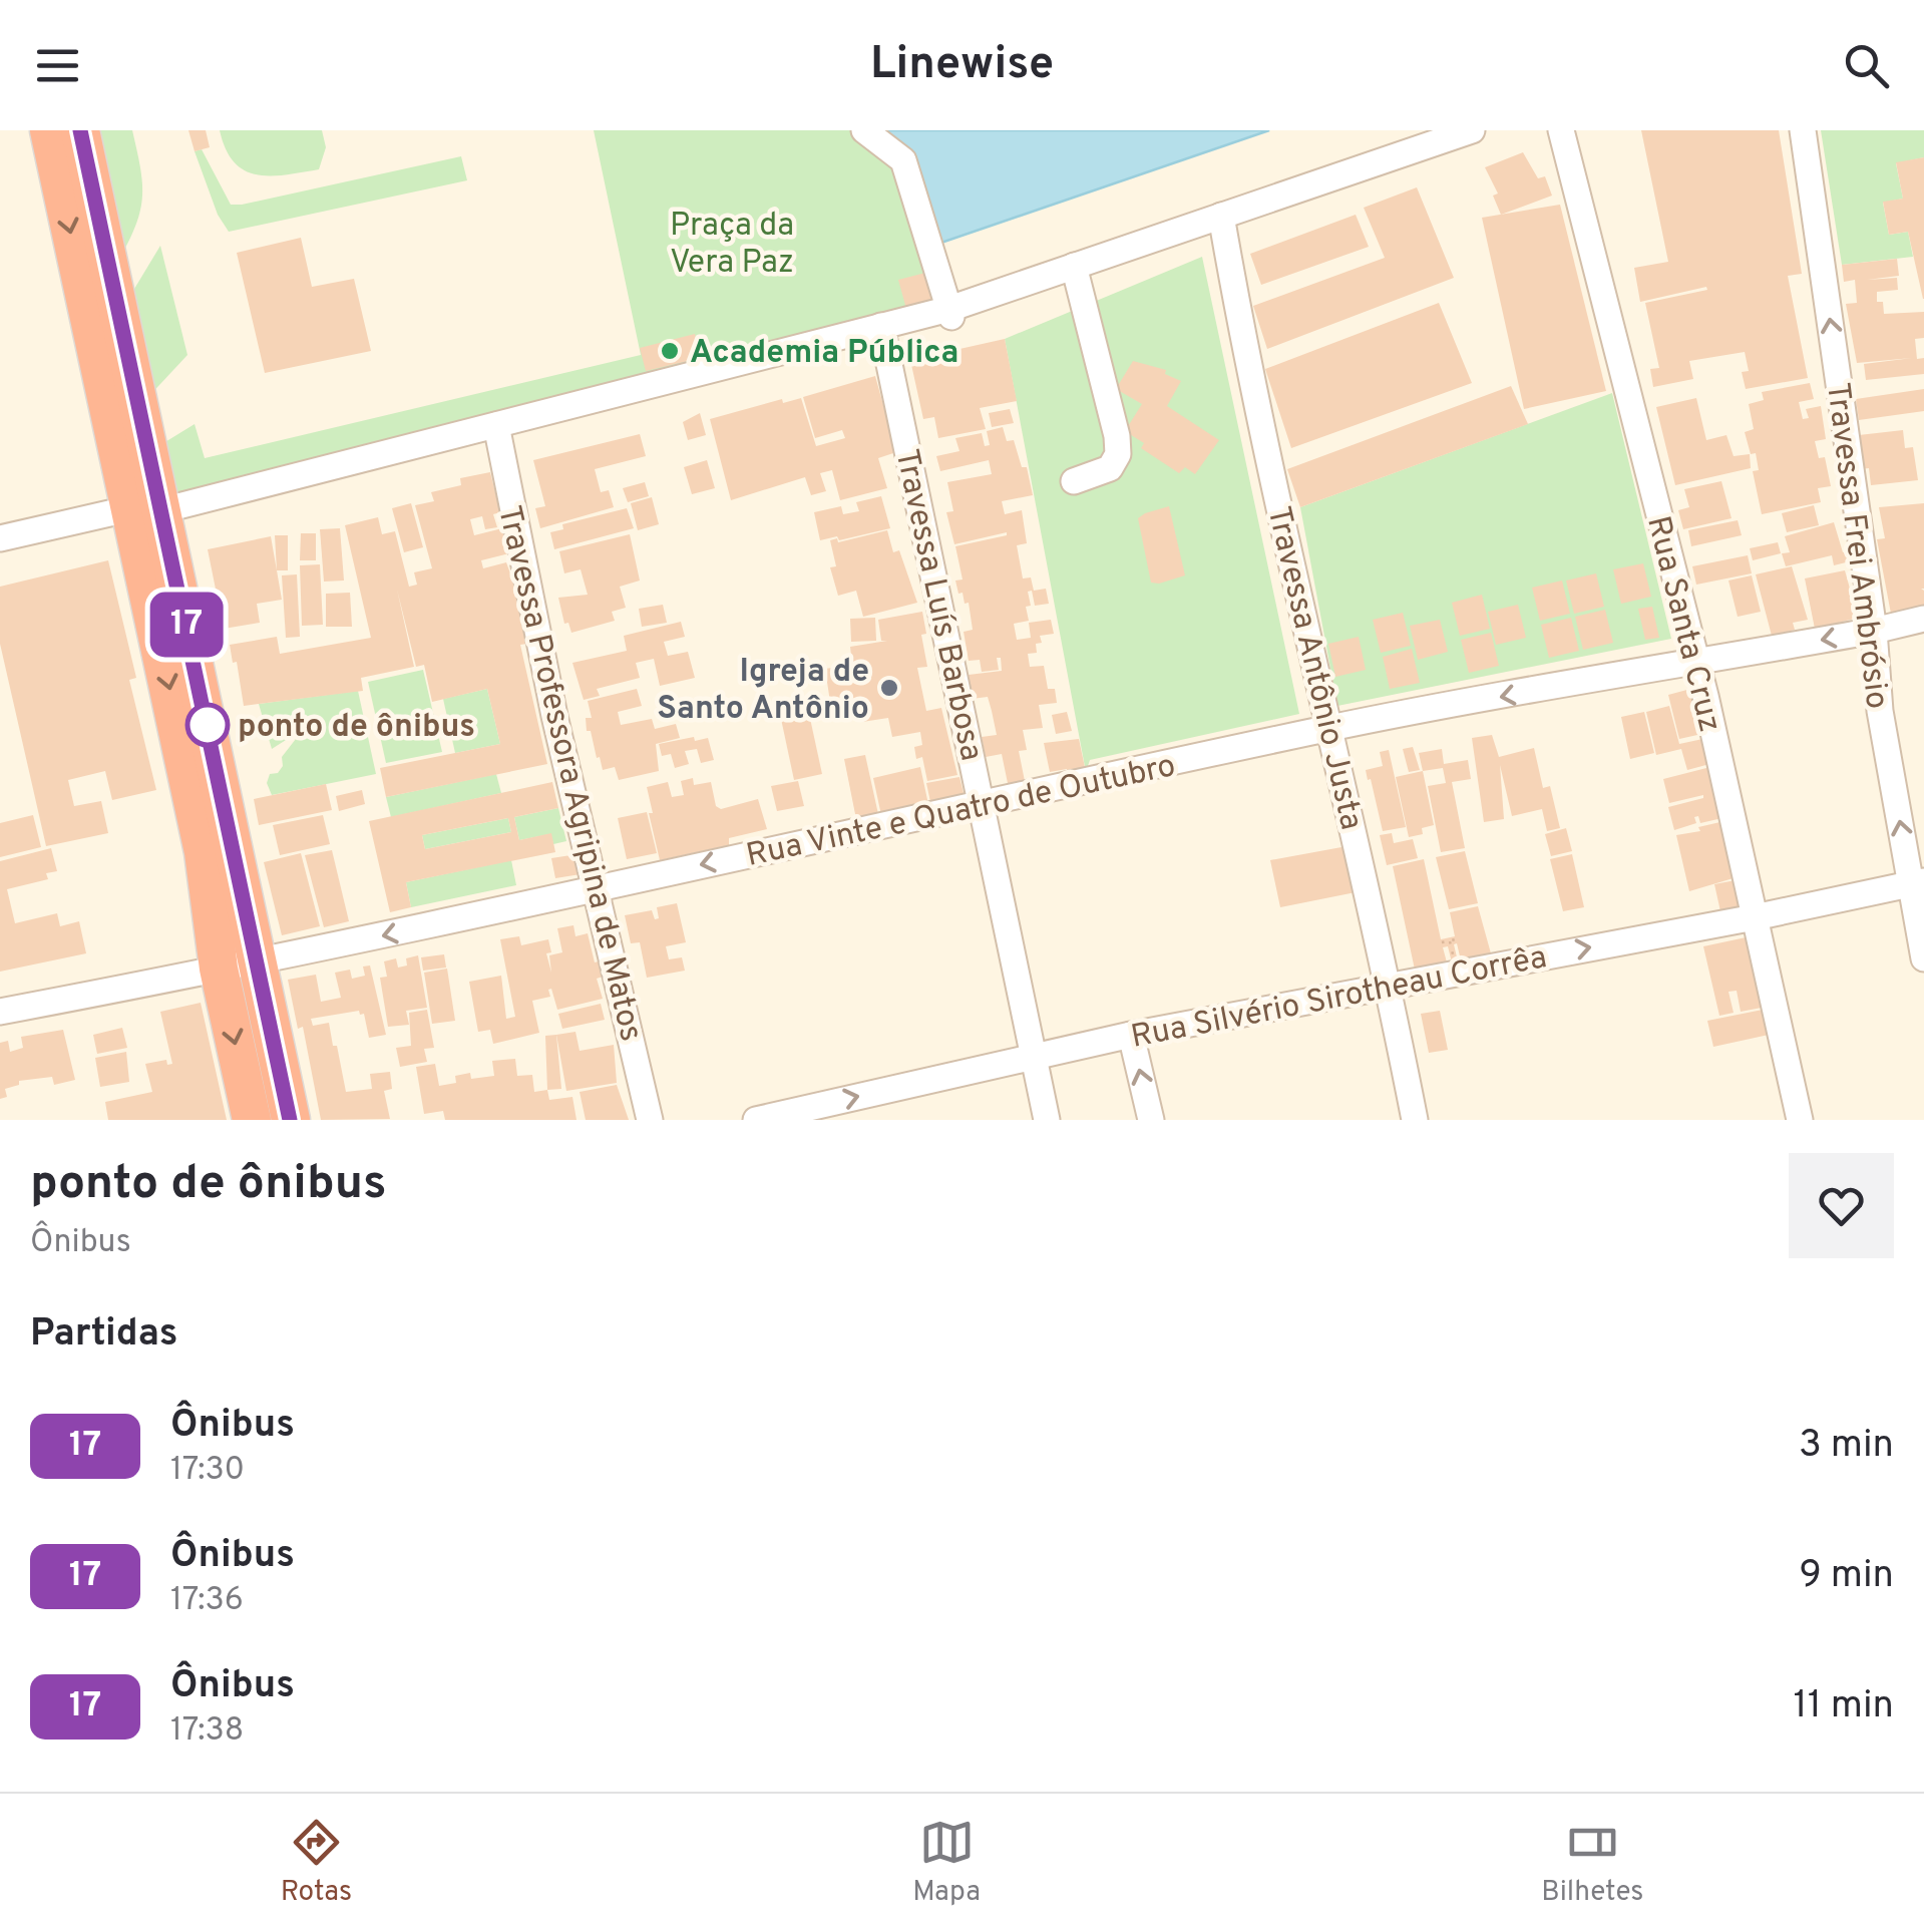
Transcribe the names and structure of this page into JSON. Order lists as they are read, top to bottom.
{
  "streets": {
    "street": [
      "Travessa Frei Ambrósio",
      "Travessa Luís Barbosa",
      "Rua Santa Cruz",
      "Travessa Antônio Justa",
      "Travessa Professora Agripina de Matos",
      "Rua Vinte e Quatro de Outubro",
      "Rua Silvério Sirotheau Corrêa"
    ]
  },
  "crossings": [
    ["Travessa Frei Ambrósio", "Rua Vinte e Quatro de Outubro"],
    ["Travessa Frei Ambrósio", "Rua Silvério Sirotheau Corrêa"],
    ["Travessa Luís Barbosa", "Rua Vinte e Quatro de Outubro"],
    ["Travessa Luís Barbosa", "Rua Silvério Sirotheau Corrêa"],
    ["Rua Santa Cruz", "Rua Vinte e Quatro de Outubro"],
    ["Rua Santa Cruz", "Rua Silvério Sirotheau Corrêa"],
    ["Travessa Antônio Justa", "Rua Vinte e Quatro de Outubro"],
    ["Travessa Antônio Justa", "Rua Silvério Sirotheau Corrêa"],
    ["Travessa Professora Agripina de Matos", "Rua Vinte e Quatro de Outubro"]
  ],
  "one_way": ["Travessa Frei Ambrósio", "Rua Vinte e Quatro de Outubro", "Rua Silvério Sirotheau Corrêa"],
  "parks": ["Praça da Vera Paz"],
  "places": ["Academia Pública", "Igreja de Santo Antônio", "ponto de ônibus"],
  "lines": ["bus line 17"],
  "page": {
    "header": "Linewise",
    "on_map": "17",
    "heading": [
      ["ponto de ônibus", "Ônibus"],
      "Partidas"
    ],
    "list": [
      {
        "mark": "17",
        "name": "Ônibus",
        "note": "17:30",
        "value": "3 min"
      },
      {
        "mark": "17",
        "name": "Ônibus",
        "note": "17:36",
        "value": "9 min"
      },
      {
        "mark": "17",
        "name": "Ônibus",
        "note": "17:38",
        "value": "11 min"
      }
    ],
    "tabs": ["Rotas", "Mapa", "Bilhetes"]
  }
}
